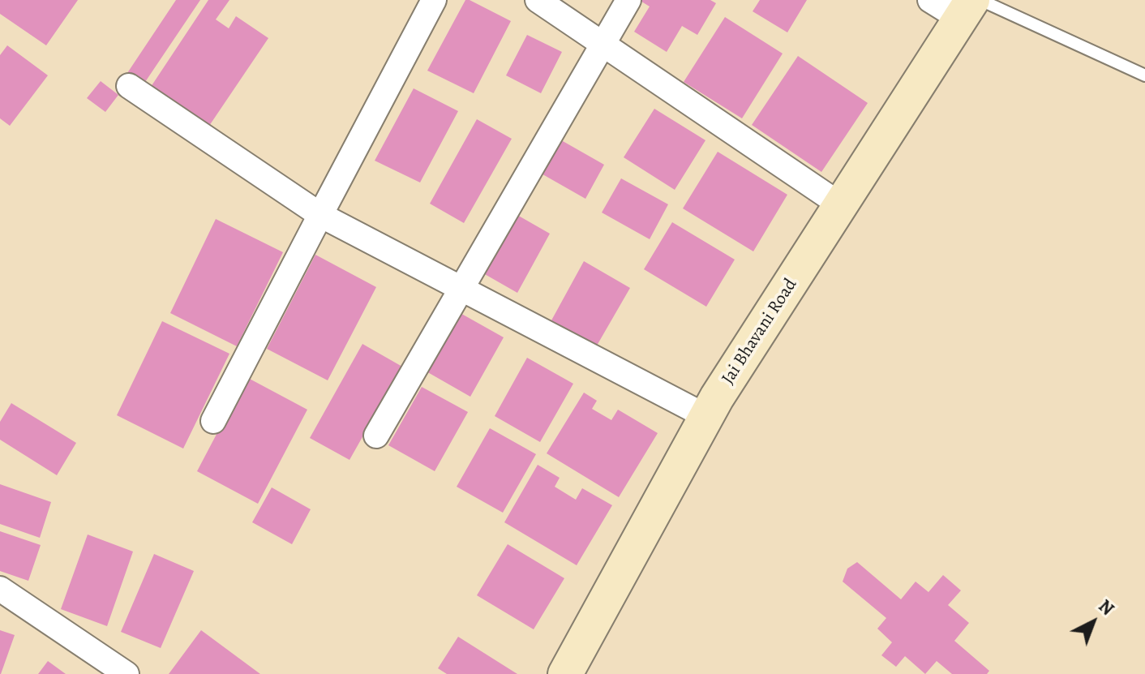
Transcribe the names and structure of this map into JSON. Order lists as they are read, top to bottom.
{
  "streets": {
    "street": ["Jai Bhavani Road"]
  },
  "north": "top right"
}
